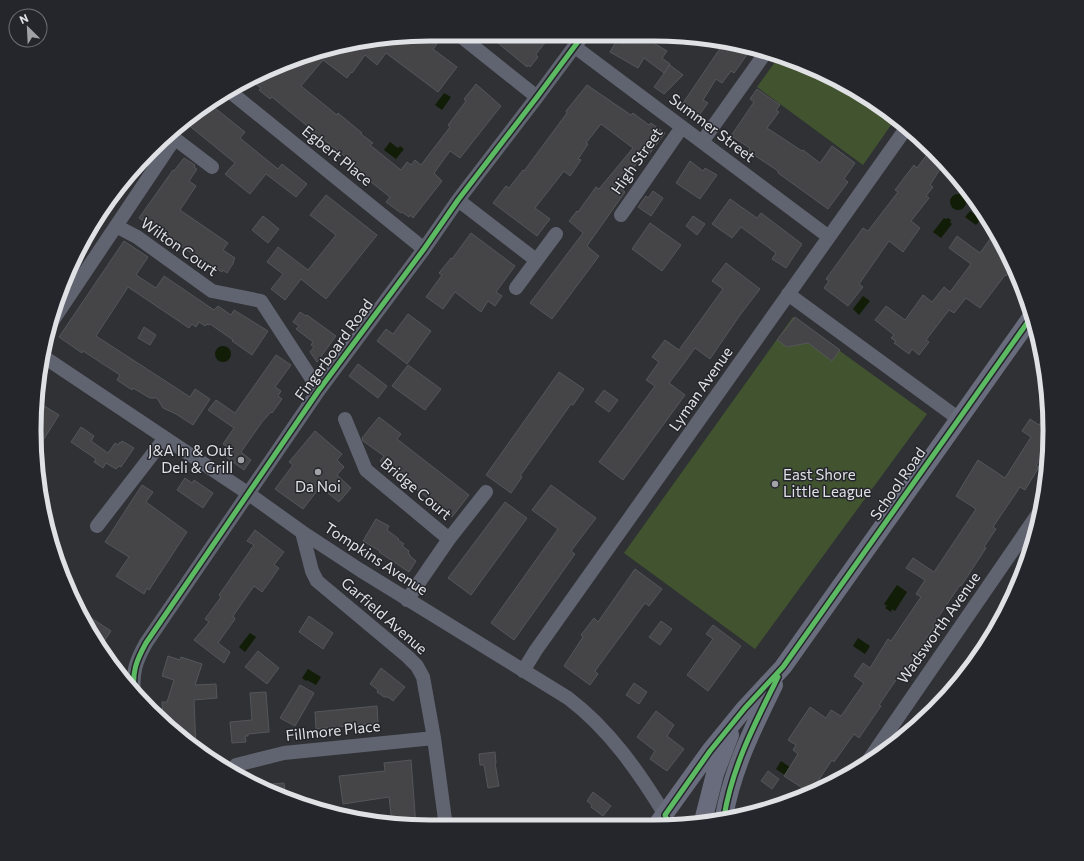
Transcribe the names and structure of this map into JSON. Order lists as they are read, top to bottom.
{
  "streets": {
    "main road": ["School Road"],
    "street": [
      "Summer Street",
      "Egbert Place",
      "High Street",
      "Wilton Court",
      "Fingerboard Road",
      "Lyman Avenue",
      "Bridge Court",
      "Tompkins Avenue",
      "Garfield Avenue",
      "Wadsworth Avenue",
      "Fillmore Place"
    ]
  },
  "crossings": [
    ["Summer Street", "High Street"],
    ["Summer Street", "Fingerboard Road"],
    ["Summer Street", "Lyman Avenue"],
    ["Egbert Place", "Fingerboard Road"],
    ["Wilton Court", "Fingerboard Road"],
    ["Fingerboard Road", "Tompkins Avenue"],
    ["Lyman Avenue", "Tompkins Avenue"],
    ["Bridge Court", "Tompkins Avenue"],
    ["Tompkins Avenue", "Garfield Avenue"],
    ["Garfield Avenue", "Fillmore Place"]
  ],
  "places": ["J&A In & Out Deli & Grill", "Da Noi", "East Shore Little League"],
  "north": "top left"
}
